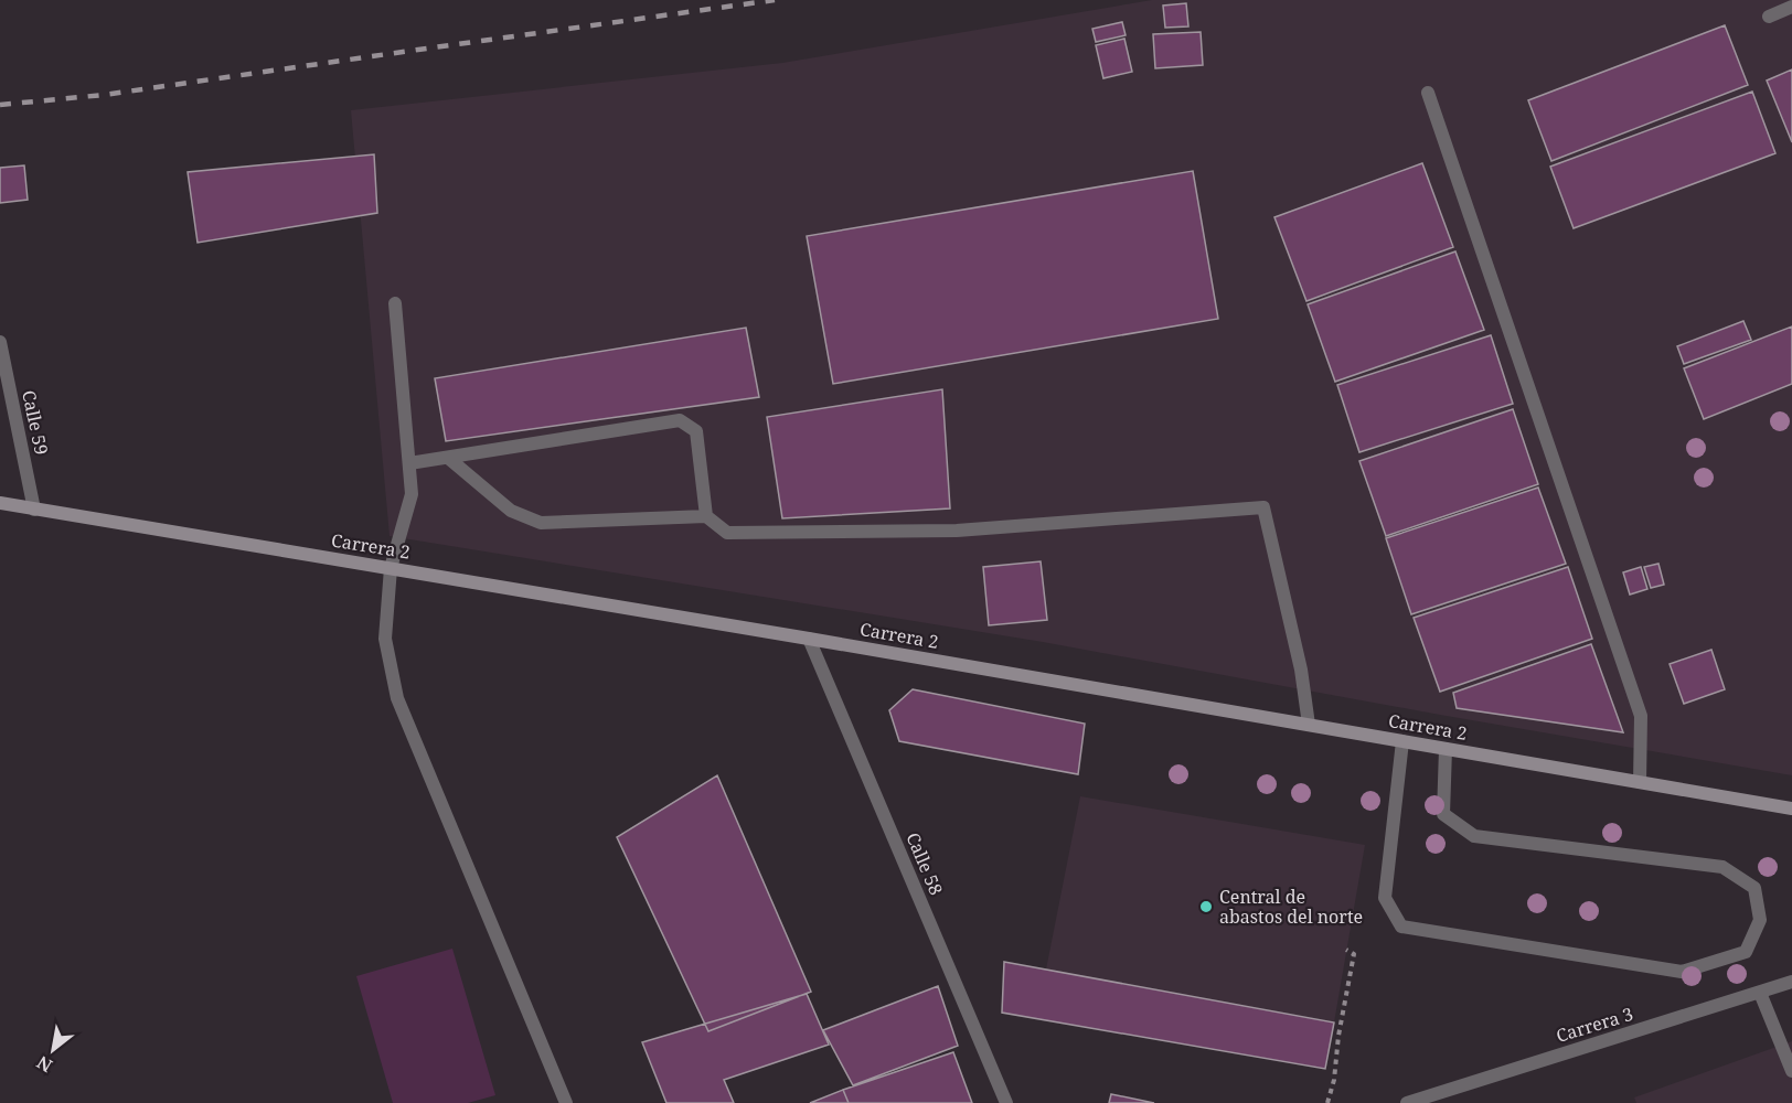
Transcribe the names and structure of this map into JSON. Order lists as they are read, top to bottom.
{
  "streets": {
    "street": [
      "Calle 59",
      "Carrera 2",
      "Calle 58",
      "Carrera 3"
    ]
  },
  "crossings": [
    ["Calle 59", "Carrera 2"],
    ["Carrera 2", "Calle 58"]
  ],
  "places": ["Central de abastos del norte"],
  "north": "bottom left"
}
